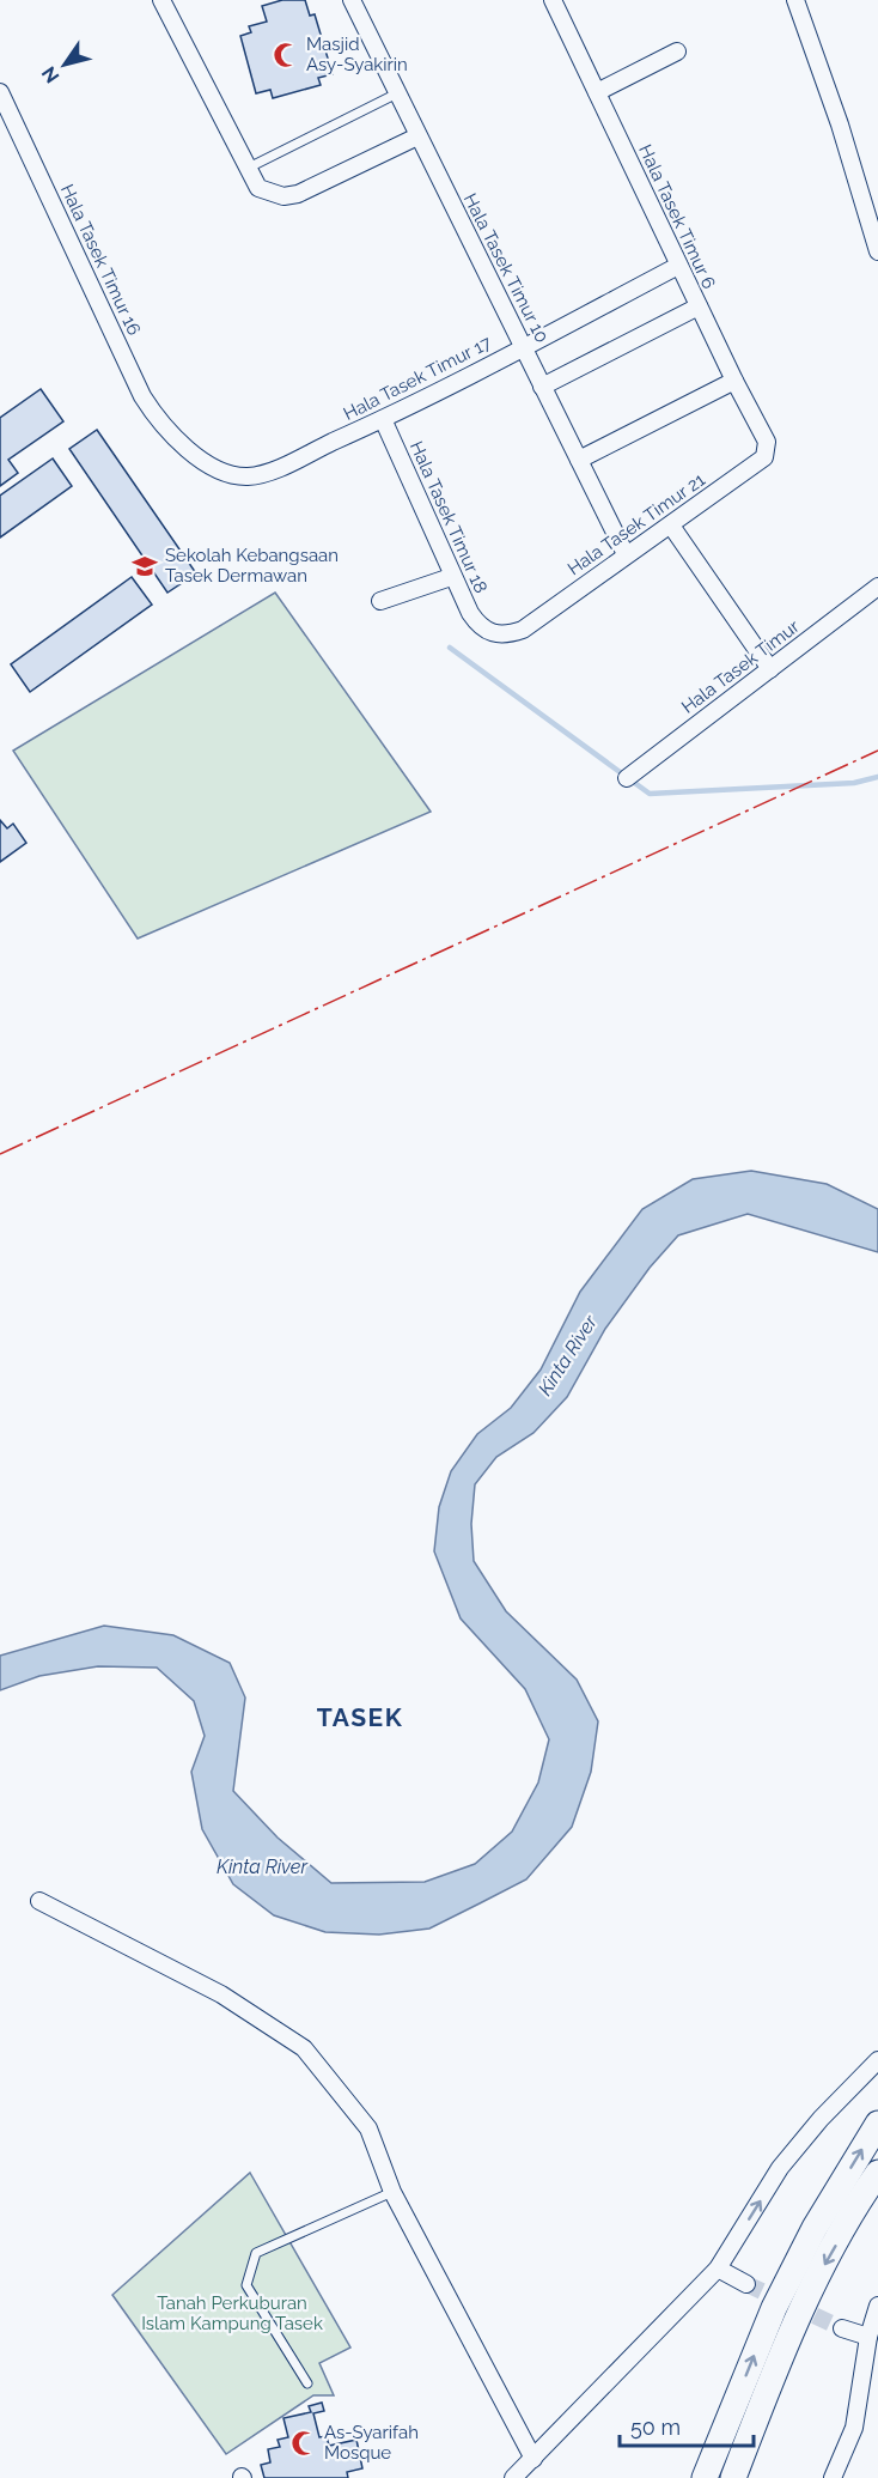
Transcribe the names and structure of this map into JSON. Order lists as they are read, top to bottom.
{
  "streets": {
    "street": [
      "Hala Tasek Timur 6",
      "Hala Tasek Timur 16",
      "Hala Tasek Timur 10",
      "Hala Tasek Timur 17",
      "Hala Tasek Timur 18",
      "Hala Tasek Timur 21",
      "Hala Tasek Timur"
    ]
  },
  "crossings": [
    ["Hala Tasek Timur 6", "Hala Tasek Timur 17"],
    ["Hala Tasek Timur 6", "Hala Tasek Timur 21"],
    ["Hala Tasek Timur 16", "Hala Tasek Timur 17"],
    ["Hala Tasek Timur 10", "Hala Tasek Timur 17"],
    ["Hala Tasek Timur 10", "Hala Tasek Timur 21"],
    ["Hala Tasek Timur 17", "Hala Tasek Timur 18"],
    ["Hala Tasek Timur 18", "Hala Tasek Timur 21"]
  ],
  "districts": ["TASEK"],
  "water": ["Kinta River"],
  "parks": ["Tanah Perkuburan Islam Kampung Tasek"],
  "places": {
    "mosque": ["Masjid Asy-Syakirin", "As-Syarifah Mosque"],
    "school or university": ["Sekolah Kebangsaan Tasek Dermawan"]
  },
  "scale_bar": "50 m",
  "north": "bottom left"
}
